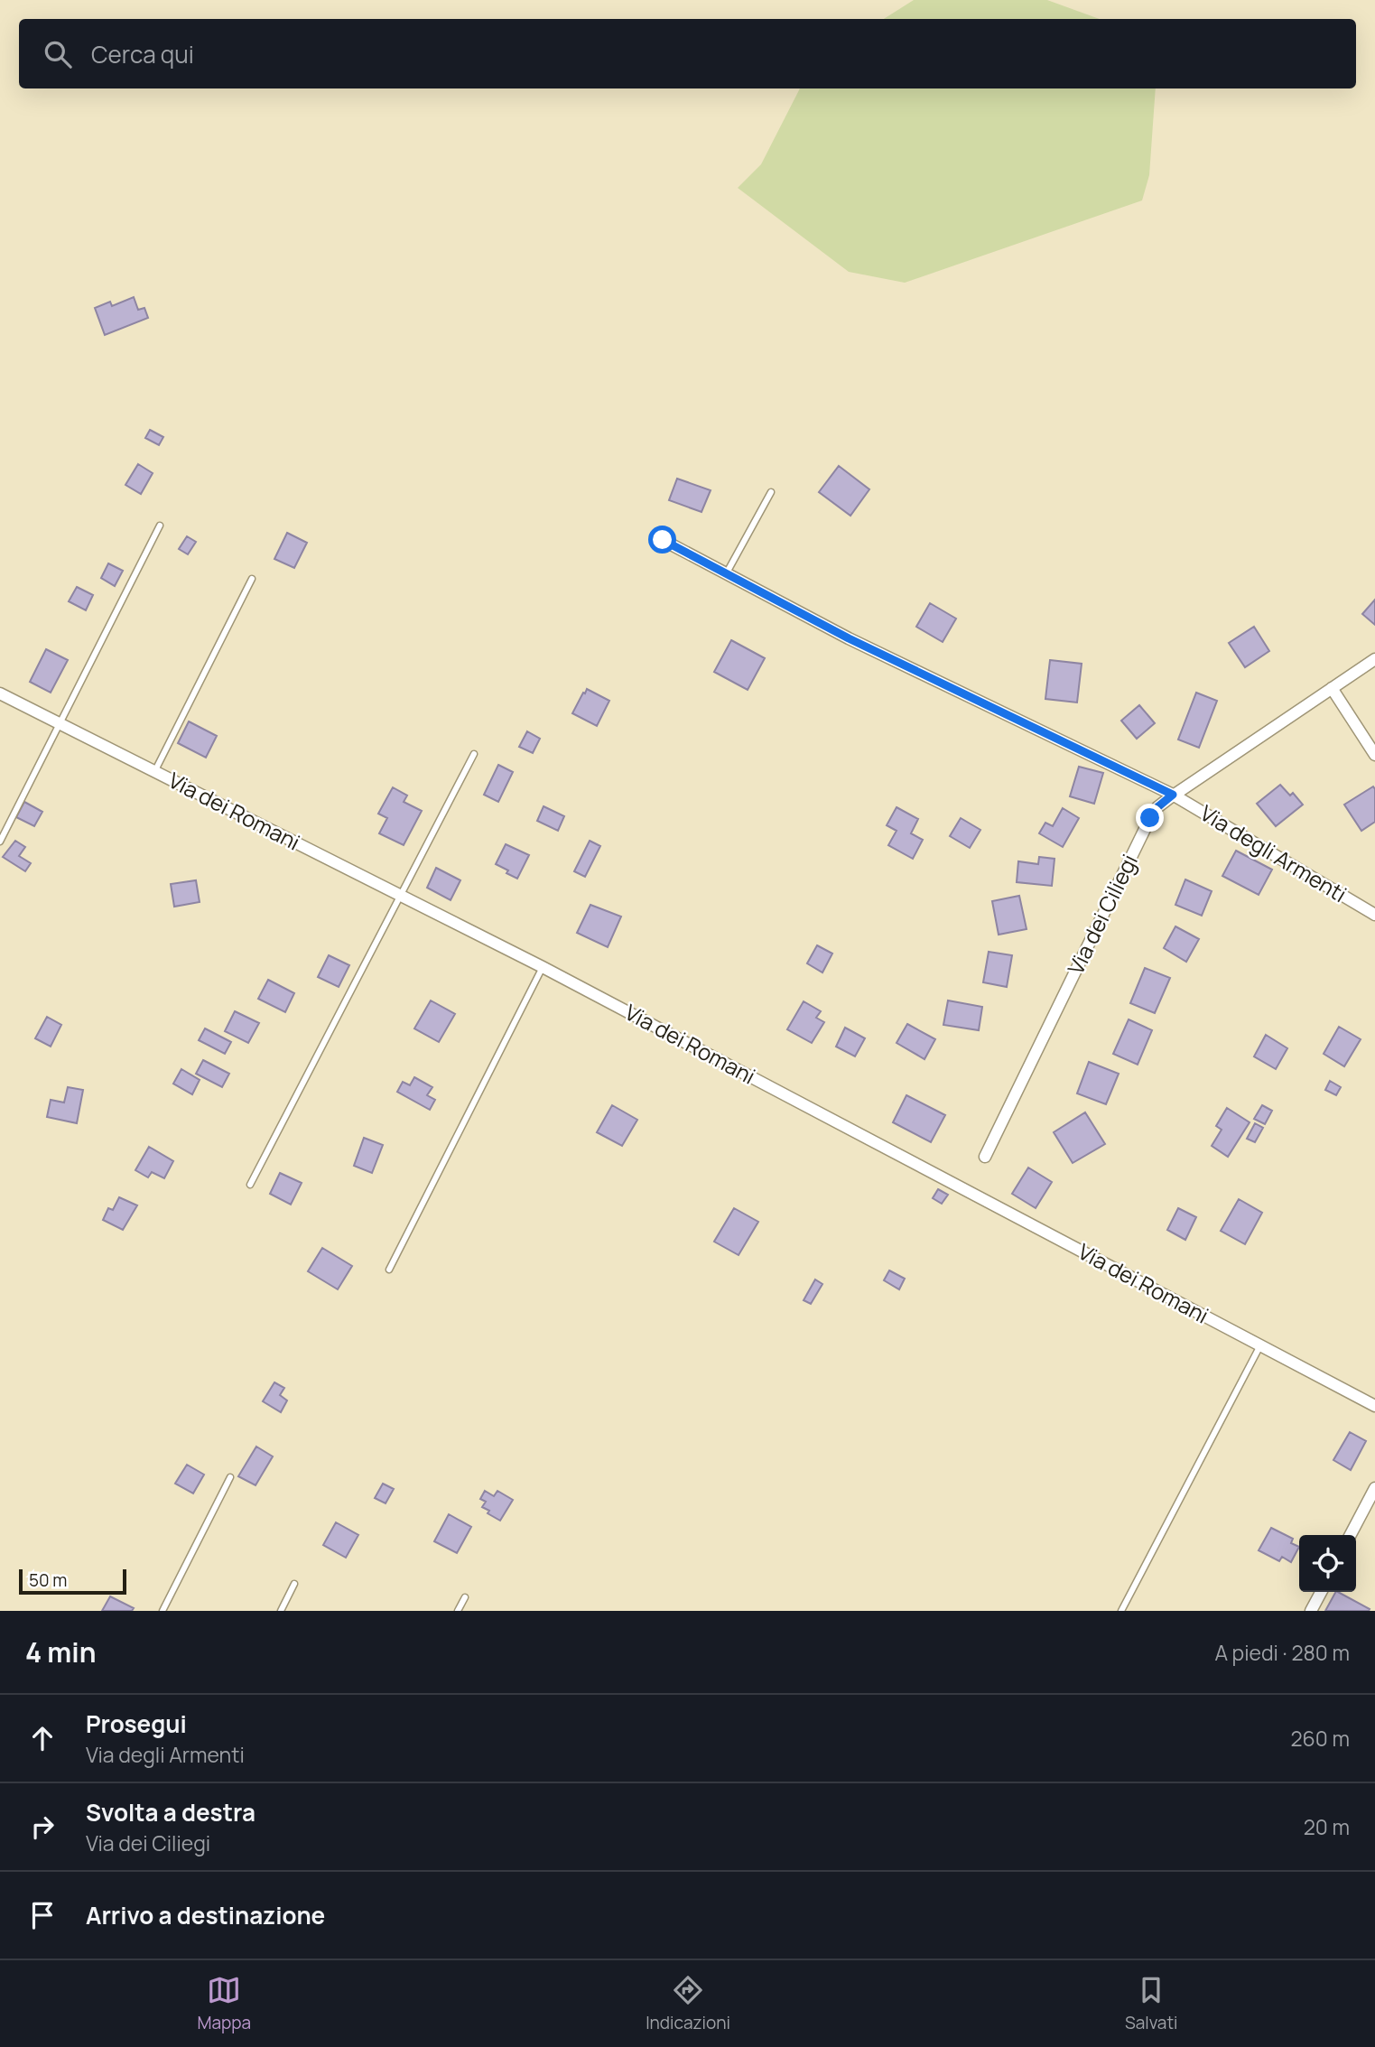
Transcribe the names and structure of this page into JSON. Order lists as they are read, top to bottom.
{
  "streets": {
    "street": ["Via dei Romani", "Via degli Armenti", "Via dei Ciliegi"]
  },
  "crossings": [
    ["Via degli Armenti", "Via dei Ciliegi"]
  ],
  "scale_bar": "50 m",
  "page": {
    "search": "Cerca qui",
    "scale": "50 m",
    "heading": ["4 min", "A piedi · 280 m"],
    "list": [
      ["Prosegui", "Via degli Armenti", "260 m"],
      ["Svolta a destra", "Via dei Ciliegi", "20 m"],
      "Arrivo a destinazione"
    ],
    "nav": ["Mappa", "Indicazioni", "Salvati"]
  }
}
